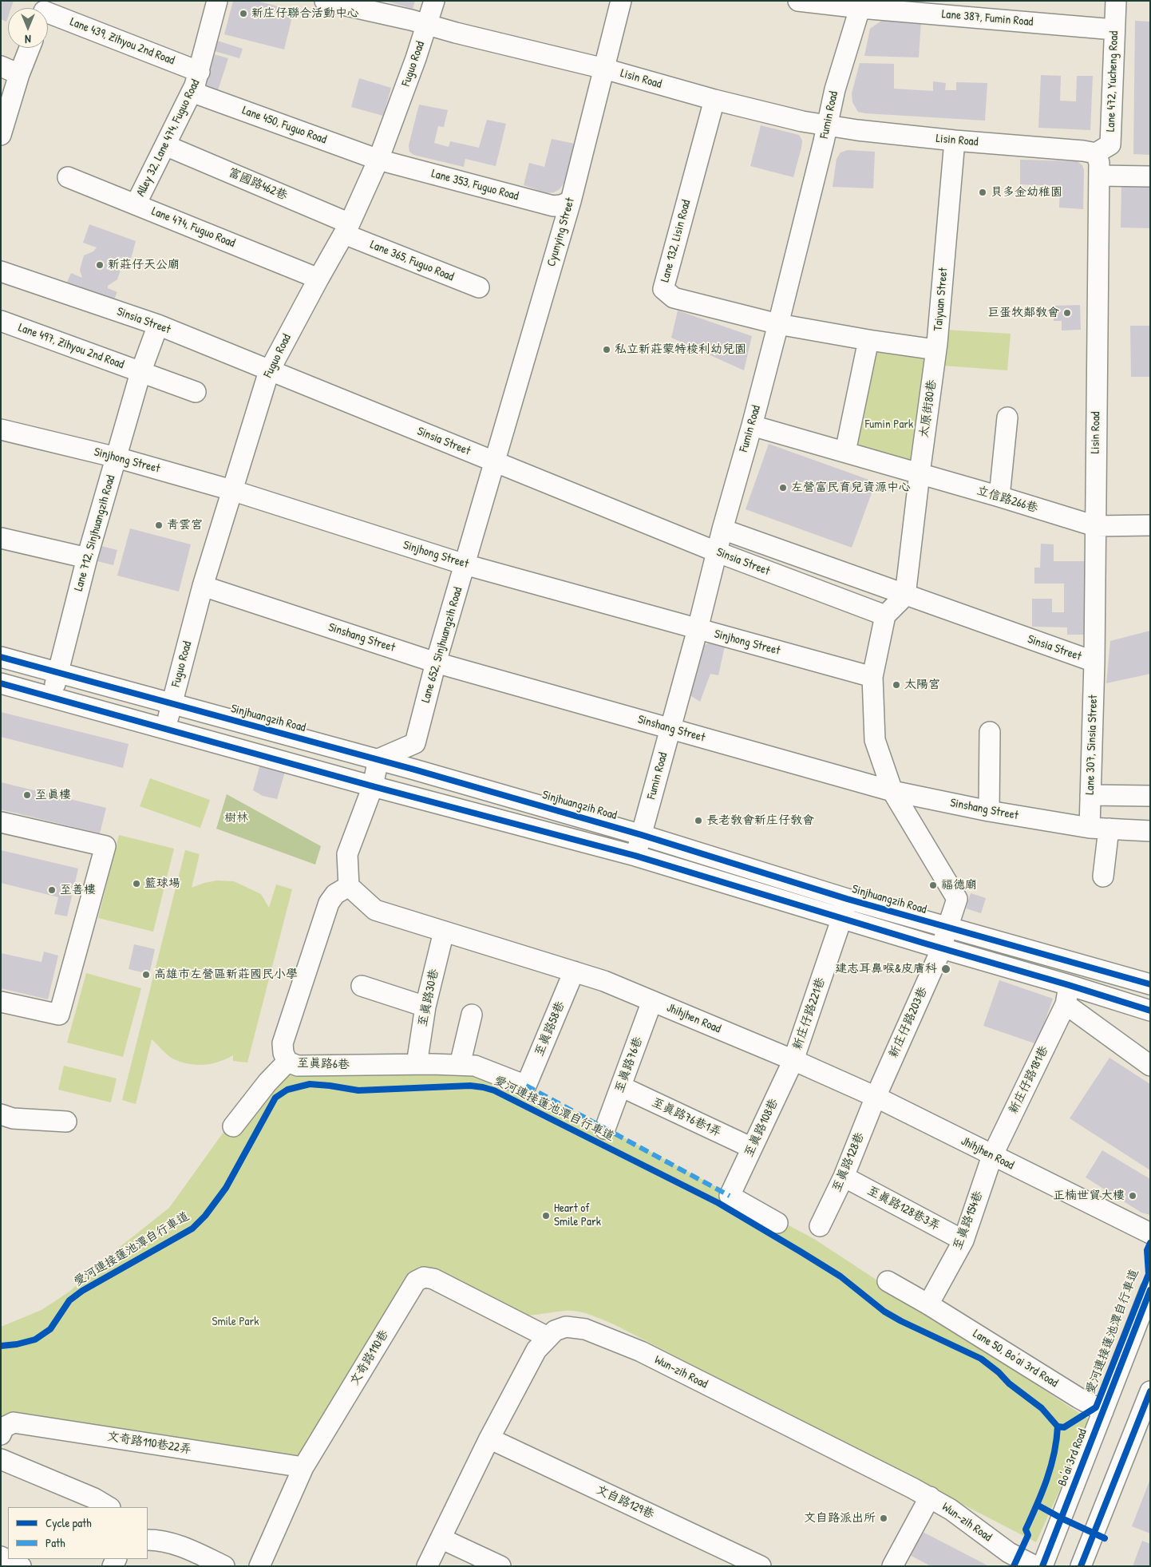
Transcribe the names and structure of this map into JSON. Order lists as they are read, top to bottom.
{
  "streets": {
    "street": [
      "Lane 387, Fumin Road",
      "Lane 439, Zihyou 2nd Road",
      "Fuguo Road",
      "Lisin Road",
      "Lane 472, Yucheng Road",
      "Fumin Road",
      "Lane 450, Fuguo Road",
      "Alley 32, Lane 474, Fuguo Road",
      "富國路462巷",
      "Lane 353, Fuguo Road",
      "Lane 474, Fuguo Road",
      "Cyunying Street",
      "Lane 132, Lisin Road",
      "Lane 365, Fuguo Road",
      "Taiyuan Street",
      "Sinsia Street",
      "Lane 497, Zihyou 2nd Road",
      "太原街80巷",
      "Sinjhong Street",
      "立信路266巷",
      "Lane 712, Sinjhuangzih Road",
      "Sinshang Street",
      "Lane 652, Sinjhuangzih Road",
      "Sinjhuangzih Road",
      "Lane 307, Sinsia Street",
      "至真路30巷",
      "新庄仔路221巷",
      "Jhihjhen Road",
      "新庄仔路203巷",
      "至真路58巷",
      "至真路6巷",
      "至真路76巷",
      "新庄仔路181巷",
      "至真路76巷1弄",
      "至真路108巷",
      "至真路128巷",
      "至真路128巷3弄",
      "至真路154巷",
      "文奇路110巷",
      "Lane 50, Bo'ai 3rd Road",
      "Wun-zih Road",
      "文奇路110巷22弄",
      "Bo'ai 3rd Road",
      "文自路129巷"
    ],
    "cycle path": ["愛河連接蓮池潭自行車道"]
  },
  "crossings": [
    ["Lane 387, Fumin Road", "Lane 472, Yucheng Road"],
    ["Lane 387, Fumin Road", "Fumin Road"],
    ["Lane 439, Zihyou 2nd Road", "Lane 450, Fuguo Road"],
    ["Lane 439, Zihyou 2nd Road", "Alley 32, Lane 474, Fuguo Road"],
    ["Fuguo Road", "Lisin Road"],
    ["Fuguo Road", "Lane 450, Fuguo Road"],
    ["Fuguo Road", "富國路462巷"],
    ["Fuguo Road", "Lane 353, Fuguo Road"],
    ["Fuguo Road", "Lane 474, Fuguo Road"],
    ["Fuguo Road", "Lane 365, Fuguo Road"],
    ["Fuguo Road", "Sinsia Street"],
    ["Fuguo Road", "Sinjhong Street"],
    ["Fuguo Road", "Sinshang Street"],
    ["Fuguo Road", "Sinjhuangzih Road"],
    ["Lisin Road", "Lane 472, Yucheng Road"],
    ["Lisin Road", "Fumin Road"],
    ["Lisin Road", "Cyunying Street"],
    ["Lisin Road", "Lane 132, Lisin Road"],
    ["Lisin Road", "Taiyuan Street"],
    ["Lisin Road", "Sinsia Street"],
    ["Lisin Road", "立信路266巷"],
    ["Lisin Road", "Lane 307, Sinsia Street"],
    ["Fumin Road", "Lane 132, Lisin Road"],
    ["Fumin Road", "Taiyuan Street"],
    ["Fumin Road", "Sinsia Street"],
    ["Fumin Road", "Sinjhong Street"],
    ["Fumin Road", "立信路266巷"],
    ["Fumin Road", "Sinshang Street"],
    ["Fumin Road", "Sinjhuangzih Road"],
    ["Lane 450, Fuguo Road", "Alley 32, Lane 474, Fuguo Road"],
    ["Lane 450, Fuguo Road", "Lane 353, Fuguo Road"],
    ["Alley 32, Lane 474, Fuguo Road", "富國路462巷"],
    ["Alley 32, Lane 474, Fuguo Road", "Lane 474, Fuguo Road"],
    ["富國路462巷", "Lane 365, Fuguo Road"],
    ["Lane 353, Fuguo Road", "Cyunying Street"],
    ["Cyunying Street", "Sinsia Street"],
    ["Cyunying Street", "Lane 652, Sinjhuangzih Road"],
    ["Lane 132, Lisin Road", "Taiyuan Street"],
    ["Taiyuan Street", "太原街80巷"],
    ["Sinsia Street", "太原街80巷"],
    ["Sinsia Street", "Lane 712, Sinjhuangzih Road"],
    ["Sinsia Street", "Lane 652, Sinjhuangzih Road"],
    ["Sinsia Street", "Lane 307, Sinsia Street"],
    ["Sinsia Street", "新庄仔路203巷"],
    ["Lane 497, Zihyou 2nd Road", "Lane 712, Sinjhuangzih Road"],
    ["太原街80巷", "立信路266巷"],
    ["Sinjhong Street", "Lane 712, Sinjhuangzih Road"],
    ["Sinjhong Street", "Lane 652, Sinjhuangzih Road"],
    ["Sinjhong Street", "新庄仔路203巷"],
    ["Lane 712, Sinjhuangzih Road", "Sinjhuangzih Road"],
    ["Sinshang Street", "Lane 652, Sinjhuangzih Road"],
    ["Sinshang Street", "Lane 307, Sinsia Street"],
    ["Sinshang Street", "新庄仔路203巷"],
    ["Lane 652, Sinjhuangzih Road", "Sinjhuangzih Road"],
    ["Sinjhuangzih Road", "新庄仔路221巷"],
    ["Sinjhuangzih Road", "新庄仔路203巷"],
    ["至真路30巷", "Jhihjhen Road"],
    ["至真路30巷", "至真路6巷"],
    ["新庄仔路221巷", "Jhihjhen Road"],
    ["新庄仔路221巷", "至真路108巷"],
    ["Jhihjhen Road", "新庄仔路203巷"],
    ["Jhihjhen Road", "至真路58巷"],
    ["Jhihjhen Road", "至真路6巷"],
    ["Jhihjhen Road", "至真路76巷"],
    ["Jhihjhen Road", "新庄仔路181巷"],
    ["Jhihjhen Road", "至真路108巷"],
    ["Jhihjhen Road", "至真路128巷"],
    ["Jhihjhen Road", "至真路154巷"],
    ["新庄仔路203巷", "至真路128巷"],
    ["至真路58巷", "至真路6巷"],
    ["至真路76巷", "至真路76巷1弄"],
    ["新庄仔路181巷", "至真路154巷"],
    ["至真路76巷1弄", "至真路108巷"],
    ["至真路128巷", "至真路128巷3弄"],
    ["至真路128巷3弄", "至真路154巷"],
    ["至真路154巷", "Lane 50, Bo'ai 3rd Road"],
    ["文奇路110巷", "Wun-zih Road"],
    ["文奇路110巷", "文奇路110巷22弄"],
    ["Lane 50, Bo'ai 3rd Road", "Bo'ai 3rd Road"],
    ["Wun-zih Road", "文自路129巷"]
  ],
  "parks": ["Fumin Park", "樹林", "Smile Park"],
  "places": [
    "新庄仔聯合活動中心",
    "貝多金幼稚園",
    "新莊仔天公廟",
    "巨蛋牧鄰教會",
    "私立新莊蒙特梭利幼兒園",
    "左營富民育兒資源中心",
    "青雲宮",
    "太陽宮",
    "至真樓",
    "長老教會新庄仔教會",
    "籃球場",
    "福德廟",
    "至善樓",
    "建志耳鼻喉&皮膚科",
    "高雄市左營區新莊國民小學",
    "正楠世貿大樓",
    "Heart of Smile Park",
    "文自路派出所"
  ],
  "legend": ["Cycle path", "Path"],
  "north": "bottom"
}
